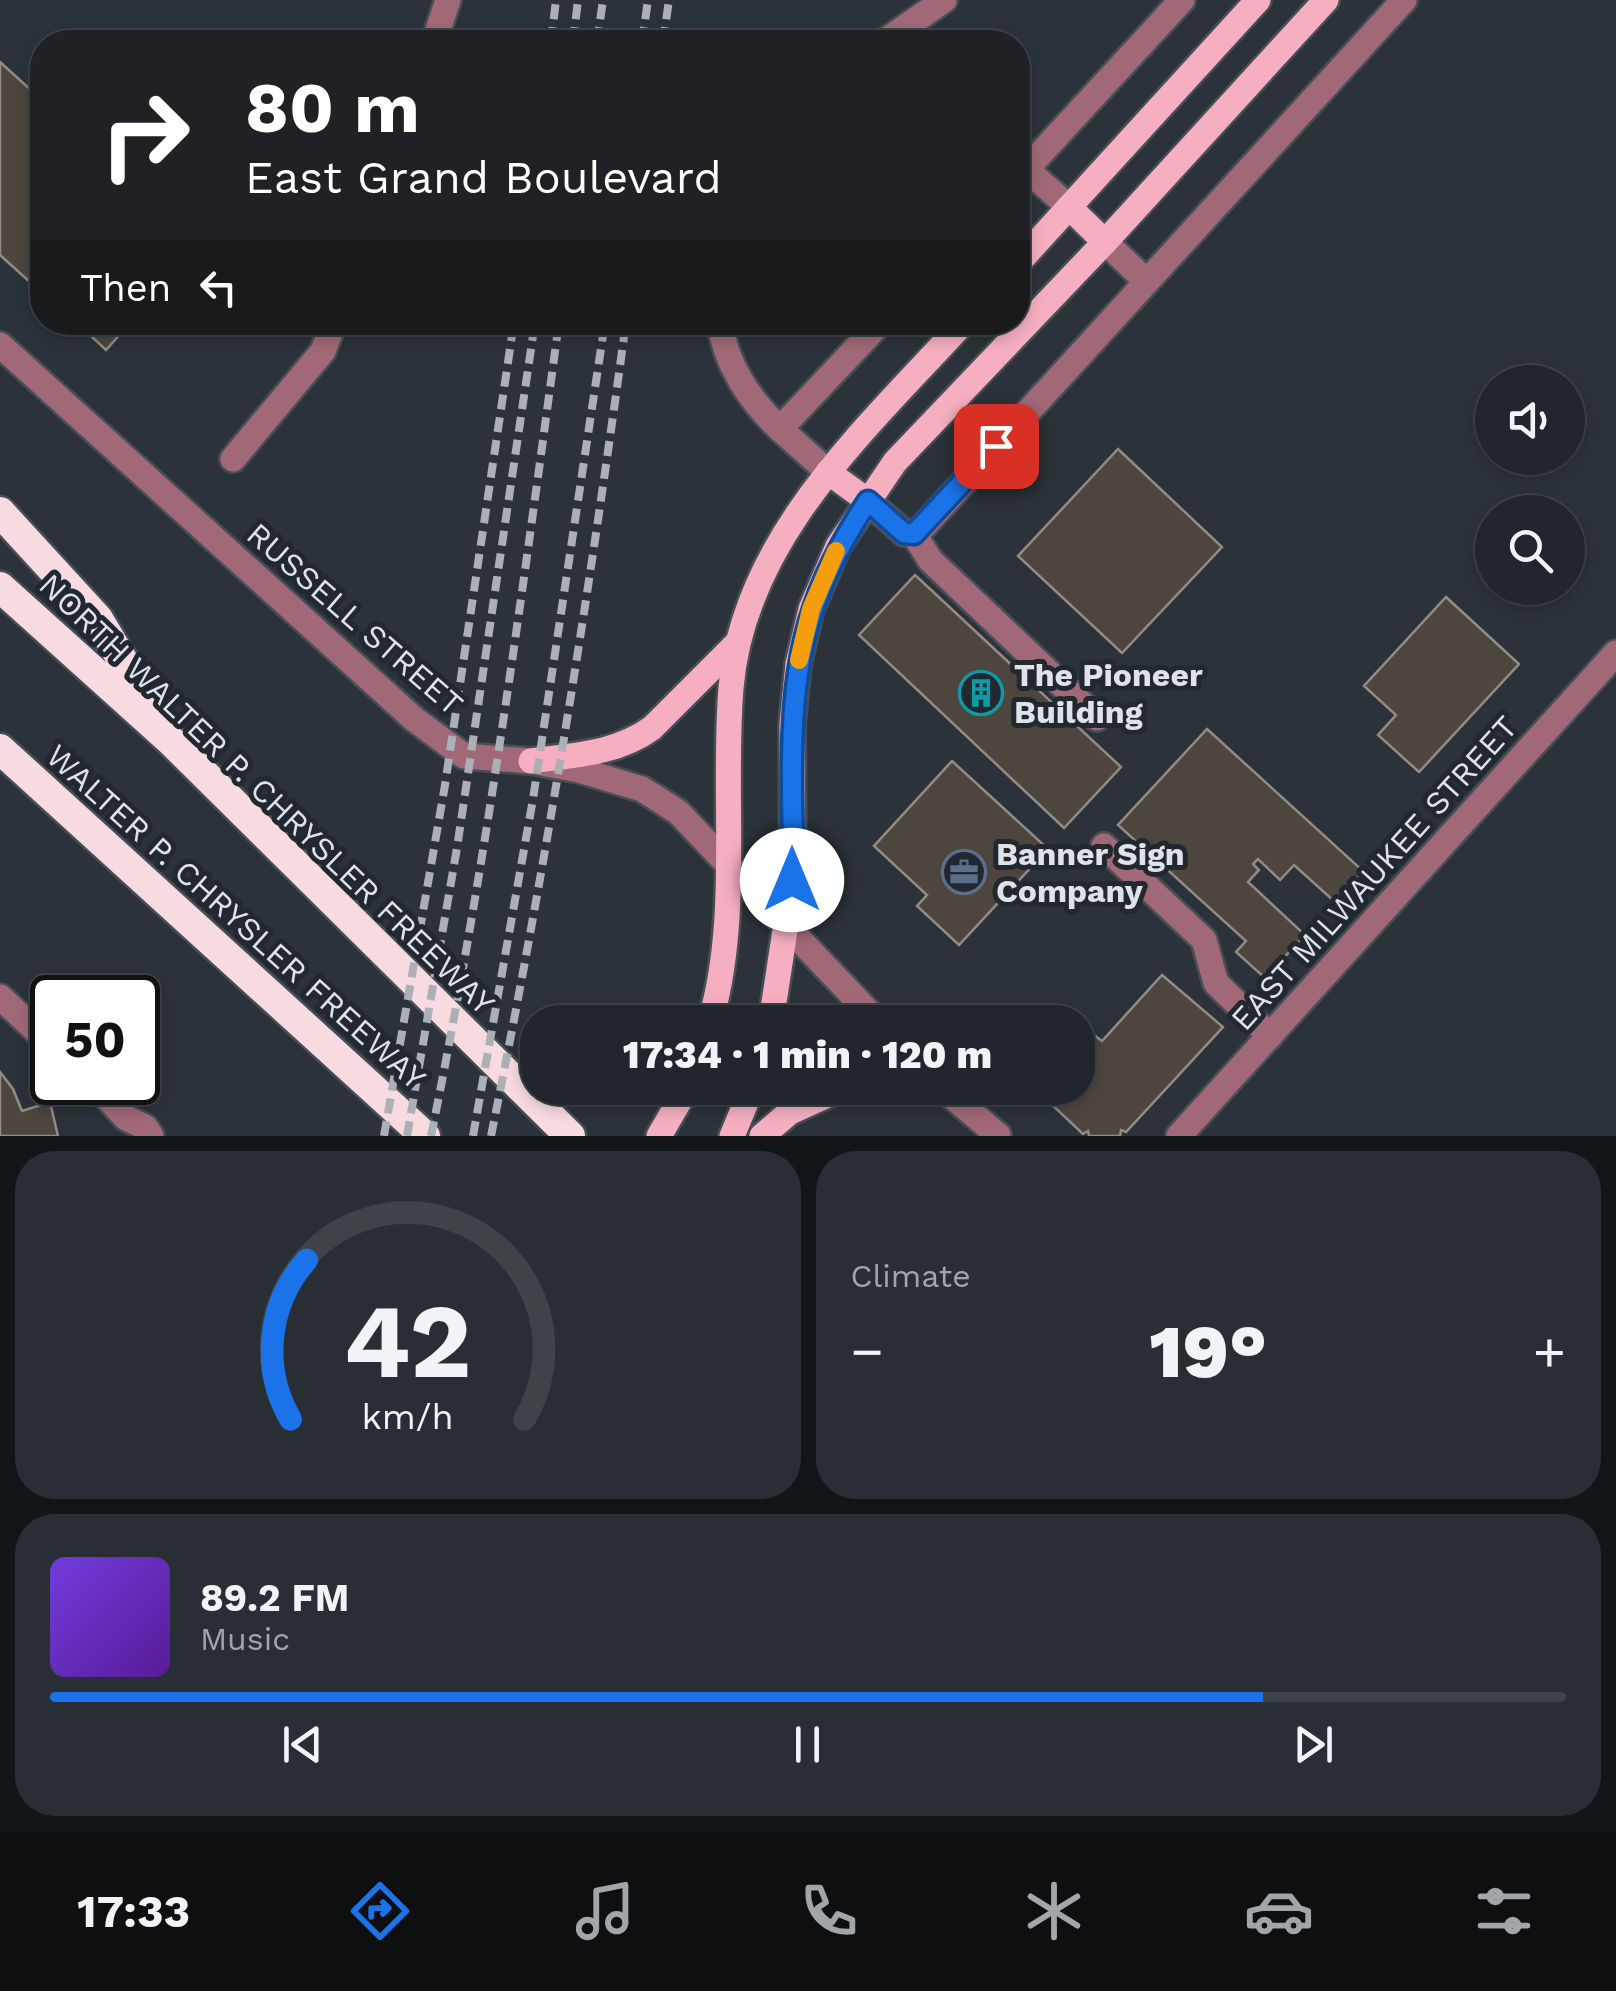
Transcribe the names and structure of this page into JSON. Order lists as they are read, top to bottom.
{
  "streets": {
    "highway": ["NORTH WALTER P. CHRYSLER FREEWAY", "WALTER P. CHRYSLER FREEWAY"],
    "street": ["RUSSELL STREET", "EAST MILWAUKEE STREET"]
  },
  "places": {
    "building": ["The Pioneer Building"],
    "office": ["Banner Sign Company"]
  },
  "page": {
    "turn": ["80 m", "East Grand Boulevard"],
    "then": "Then",
    "limit": "50",
    "trip": "17:34 · 1 min · 120 m",
    "tile": "Climate",
    "heat": ["−", "19°", "+"],
    "song": ["89.2 FM", "Music"],
    "tabs": "17:33",
    "gauge": ["42", "km/h"]
  }
}
